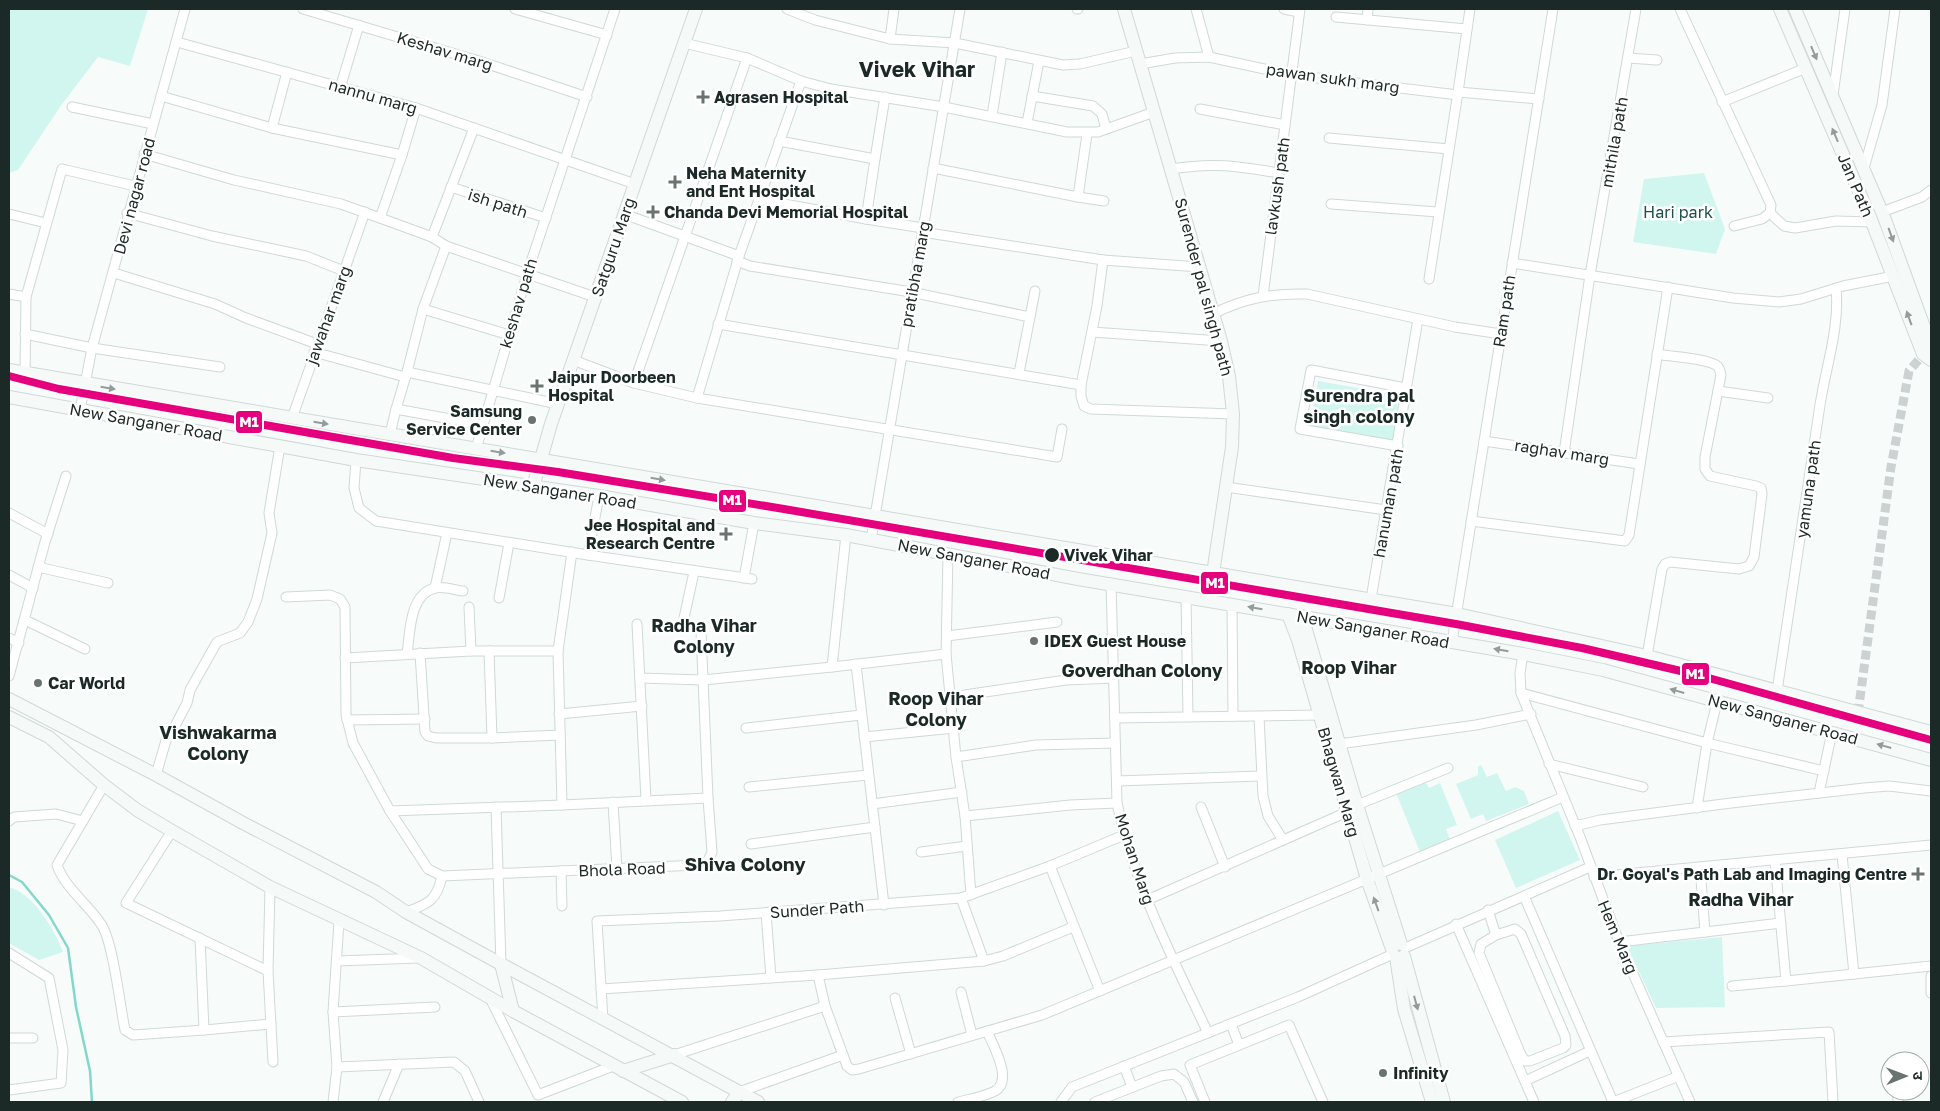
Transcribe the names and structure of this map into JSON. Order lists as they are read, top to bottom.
{
  "streets": {
    "street": [
      "Keshav marg",
      "pawan sukh marg",
      "nannu marg",
      "mithila path",
      "Jan Path",
      "lavkush path",
      "Devi nagar road",
      "ish path",
      "Satguru Marg",
      "pratibha marg",
      "Surender pal singh path",
      "keshav path",
      "Ram path",
      "jawahar marg",
      "New Sanganer Road",
      "raghav marg",
      "yamuna path",
      "hanuman path",
      "Bhagwan Marg",
      "Mohan Marg",
      "Bhola Road",
      "Sunder Path",
      "Hem Marg"
    ]
  },
  "crossings": [
    ["Keshav marg", "keshav path"],
    ["pawan sukh marg", "lavkush path"],
    ["pawan sukh marg", "Surender pal singh path"],
    ["pawan sukh marg", "Ram path"],
    ["nannu marg", "Devi nagar road"],
    ["nannu marg", "Satguru Marg"],
    ["nannu marg", "keshav path"],
    ["mithila path", "raghav marg"],
    ["Devi nagar road", "New Sanganer Road"],
    ["ish path", "keshav path"],
    ["Satguru Marg", "New Sanganer Road"],
    ["pratibha marg", "New Sanganer Road"],
    ["Surender pal singh path", "New Sanganer Road"],
    ["keshav path", "New Sanganer Road"],
    ["Ram path", "New Sanganer Road"],
    ["Ram path", "raghav marg"],
    ["jawahar marg", "New Sanganer Road"],
    ["New Sanganer Road", "yamuna path"],
    ["New Sanganer Road", "hanuman path"],
    ["New Sanganer Road", "Bhagwan Marg"],
    ["New Sanganer Road", "Mohan Marg"],
    ["New Sanganer Road", "Hem Marg"],
    ["Mohan Marg", "Sunder Path"]
  ],
  "districts": [
    "Vivek Vihar",
    "Surendra pal singh colony",
    "Radha Vihar Colony",
    "Roop Vihar",
    "Goverdhan Colony",
    "Roop Vihar Colony",
    "Vishwakarma Colony",
    "Shiva Colony",
    "Radha Vihar"
  ],
  "parks": ["Hari park"],
  "places": {
    "health": [
      "Agrasen Hospital",
      "Neha Maternity and Ent Hospital",
      "Chanda Devi Memorial Hospital",
      "Jaipur Doorbeen Hospital",
      "Jee Hospital and Research Centre",
      "Dr. Goyal's Path Lab and Imaging Centre"
    ],
    "other": [
      "Samsung Service Center",
      "Vivek Vihar",
      "IDEX Guest House",
      "Car World",
      "Infinity"
    ]
  },
  "lines": ["transit line M1"],
  "north": "right"
}
